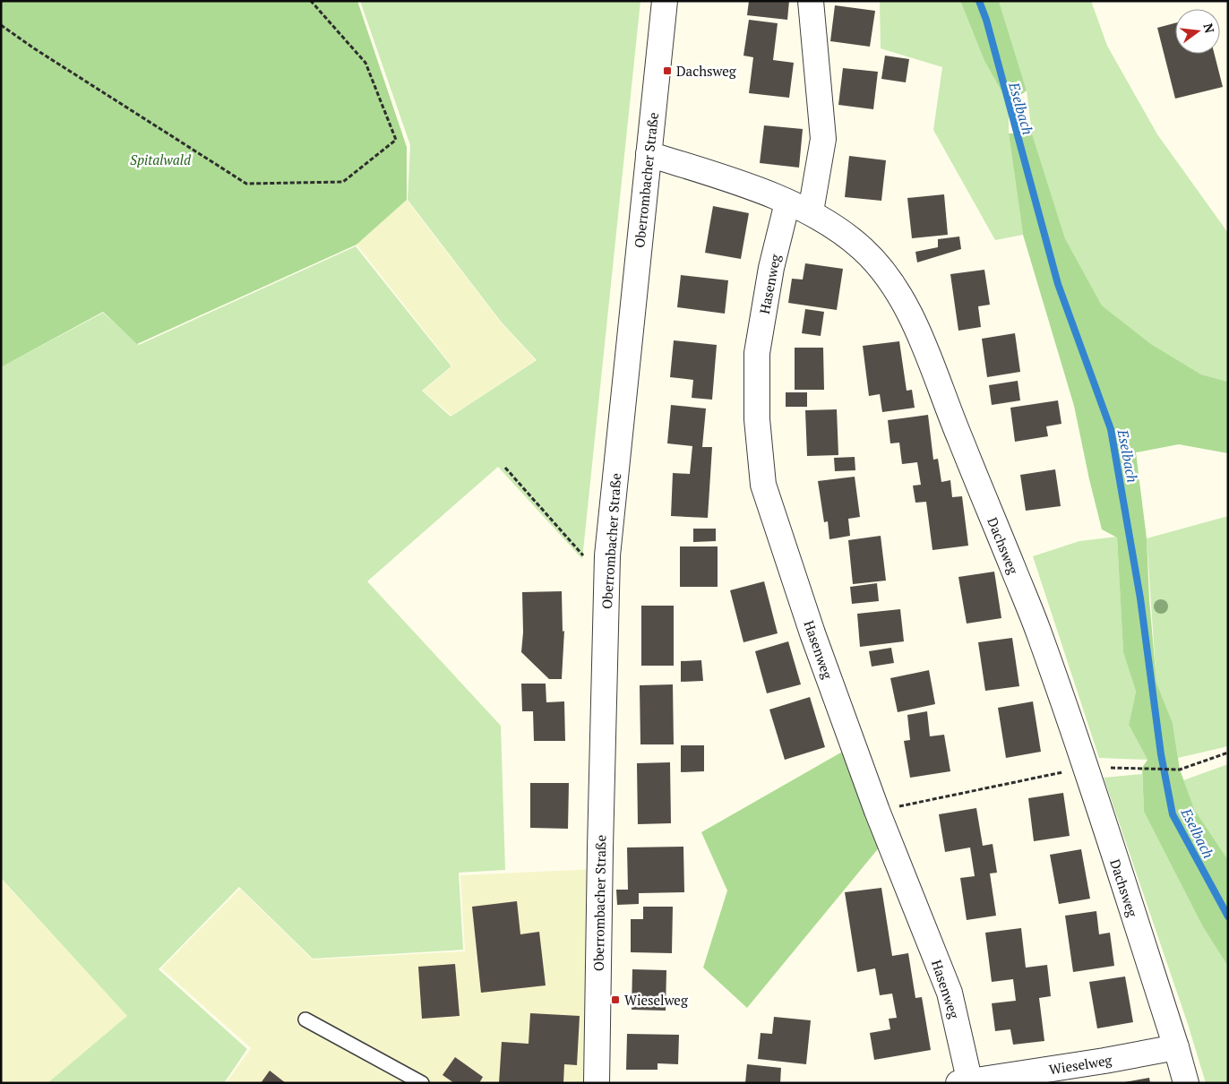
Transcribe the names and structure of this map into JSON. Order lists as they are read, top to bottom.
{
  "streets": {
    "street": [
      "Oberrombacher Straße",
      "Hasenweg",
      "Dachsweg",
      "Wieselweg"
    ]
  },
  "crossings": [
    ["Oberrombacher Straße", "Dachsweg"],
    ["Hasenweg", "Dachsweg"],
    ["Hasenweg", "Wieselweg"],
    ["Dachsweg", "Wieselweg"]
  ],
  "water": ["Eselbach"],
  "parks": ["Spitalwald"],
  "places": {
    "transit": ["Dachsweg", "Wieselweg"]
  },
  "north": "right"
}
